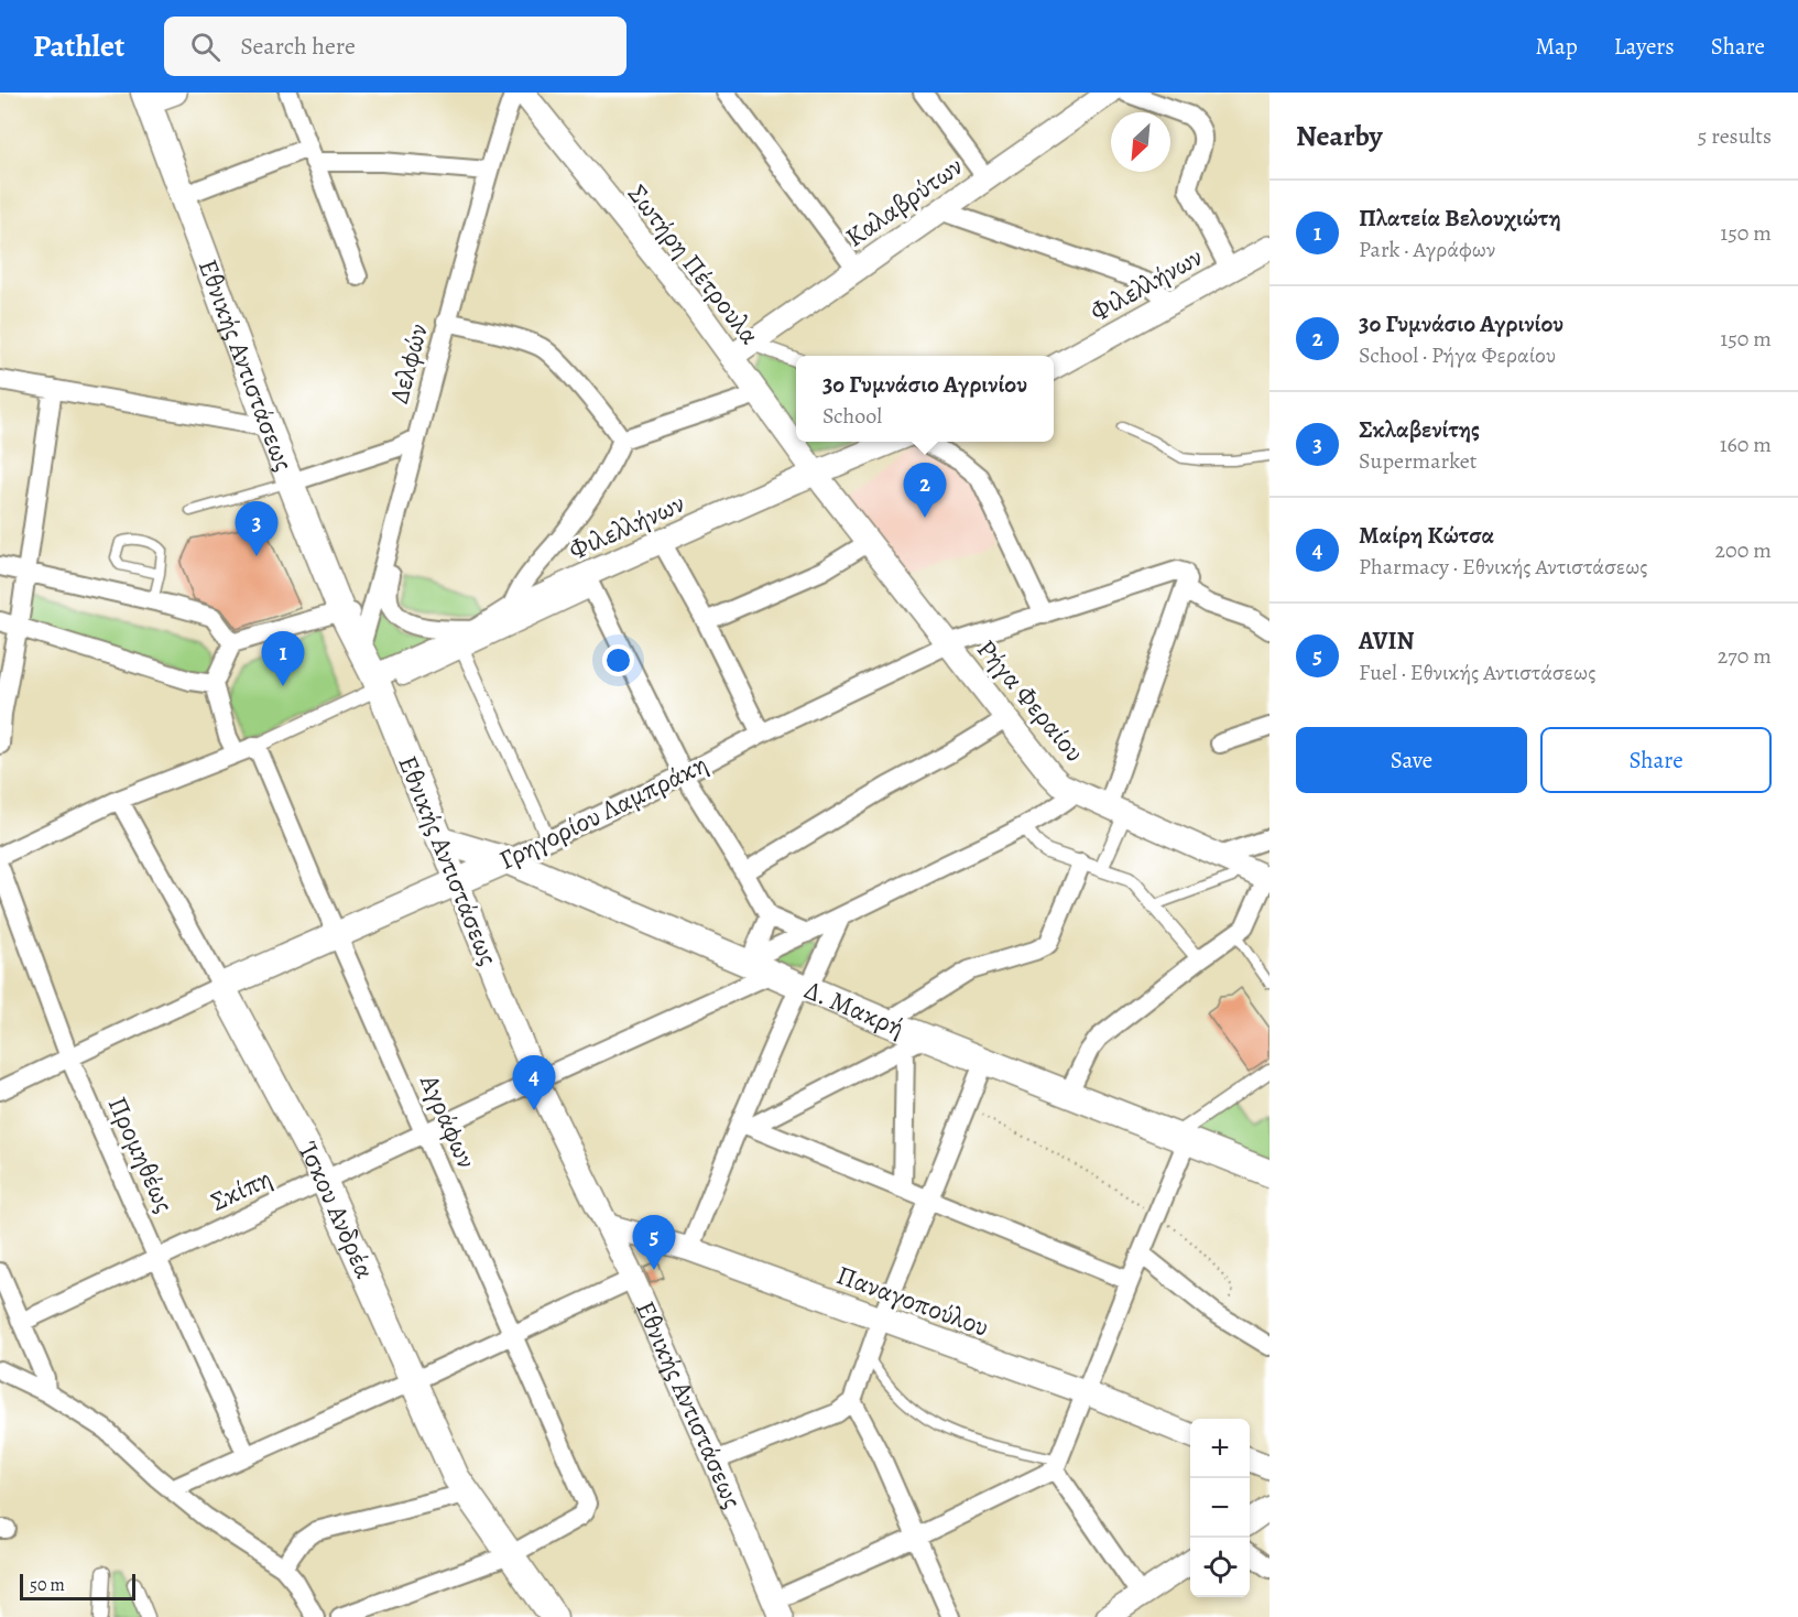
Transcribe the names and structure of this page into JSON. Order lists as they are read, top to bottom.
{
  "streets": {
    "main road": [
      "Εθνικής Αντιστάσεως",
      "Γρηγορίου Λαμπράκη",
      "Δ. Μακρή",
      "Ίσκου Ανδρέα"
    ],
    "street": [
      "Καλαβρύτων",
      "Σωτήρη Πέτρουλα",
      "Φιλελλήνων",
      "Δελφών",
      "Ρήγα Φεραίου",
      "Αγράφων",
      "Προμηθέως",
      "Σκίπη",
      "Παναγοπούλου"
    ]
  },
  "crossings": [
    ["Καλαβρύτων", "Σωτήρη Πέτρουλα"],
    ["Σωτήρη Πέτρουλα", "Φιλελλήνων"],
    ["Σωτήρη Πέτρουλα", "Ρήγα Φεραίου"],
    ["Φιλελλήνων", "Εθνικής Αντιστάσεως"],
    ["Φιλελλήνων", "Ρήγα Φεραίου"],
    ["Δελφών", "Εθνικής Αντιστάσεως"],
    ["Εθνικής Αντιστάσεως", "Γρηγορίου Λαμπράκη"],
    ["Εθνικής Αντιστάσεως", "Δ. Μακρή"],
    ["Εθνικής Αντιστάσεως", "Σκίπη"],
    ["Εθνικής Αντιστάσεως", "Παναγοπούλου"],
    ["Ρήγα Φεραίου", "Γρηγορίου Λαμπράκη"],
    ["Ρήγα Φεραίου", "Σκίπη"],
    ["Γρηγορίου Λαμπράκη", "Δ. Μακρή"],
    ["Γρηγορίου Λαμπράκη", "Αγράφων"],
    ["Γρηγορίου Λαμπράκη", "Προμηθέως"],
    ["Γρηγορίου Λαμπράκη", "Ίσκου Ανδρέα"],
    ["Δ. Μακρή", "Σκίπη"],
    ["Αγράφων", "Σκίπη"],
    ["Αγράφων", "Ίσκου Ανδρέα"],
    ["Προμηθέως", "Σκίπη"],
    ["Σκίπη", "Ίσκου Ανδρέα"]
  ],
  "scale_bar": "50 m",
  "north": "bottom left",
  "page": {
    "header": "Pathlet",
    "search": "Search here",
    "nav": ["Map", "Layers", "Share"],
    "heading": ["Nearby", "5 results"],
    "list": [
      {
        "mark": "1",
        "name": "Πλατεία Βελουχιώτη",
        "note": "Park · Αγράφων",
        "value": "150 m"
      },
      {
        "mark": "2",
        "name": "3ο Γυμνάσιο Αγρινίου",
        "note": "School · Ρήγα Φεραίου",
        "value": "150 m"
      },
      {
        "mark": "3",
        "name": "Σκλαβενίτης",
        "note": "Supermarket",
        "value": "160 m"
      },
      {
        "mark": "4",
        "name": "Μαίρη Κώτσα",
        "note": "Pharmacy · Εθνικής Αντιστάσεως",
        "value": "200 m"
      },
      {
        "mark": "5",
        "name": "AVIN",
        "note": "Fuel · Εθνικής Αντιστάσεως",
        "value": "270 m"
      }
    ],
    "popup": ["3ο Γυμνάσιο Αγρινίου", "School"],
    "pins": [
      "2",
      "3",
      "1",
      "4",
      "5"
    ],
    "buttons": ["Save", "Share"],
    "map_buttons": ["+", "−"],
    "scale": "50 m"
  }
}
